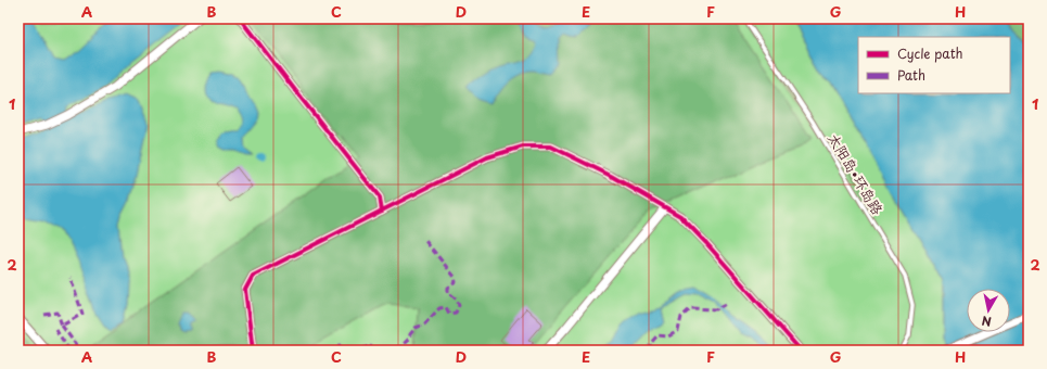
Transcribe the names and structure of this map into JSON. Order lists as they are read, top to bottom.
{
  "streets": {
    "lane": ["太阳岛•环岛路"]
  },
  "legend": ["Cycle path", "Path"],
  "north": "bottom",
  "grid": {
    "columns": [
      "A",
      "B",
      "C",
      "D",
      "E",
      "F",
      "G",
      "H"
    ],
    "rows": ["1", "2"]
  }
}
